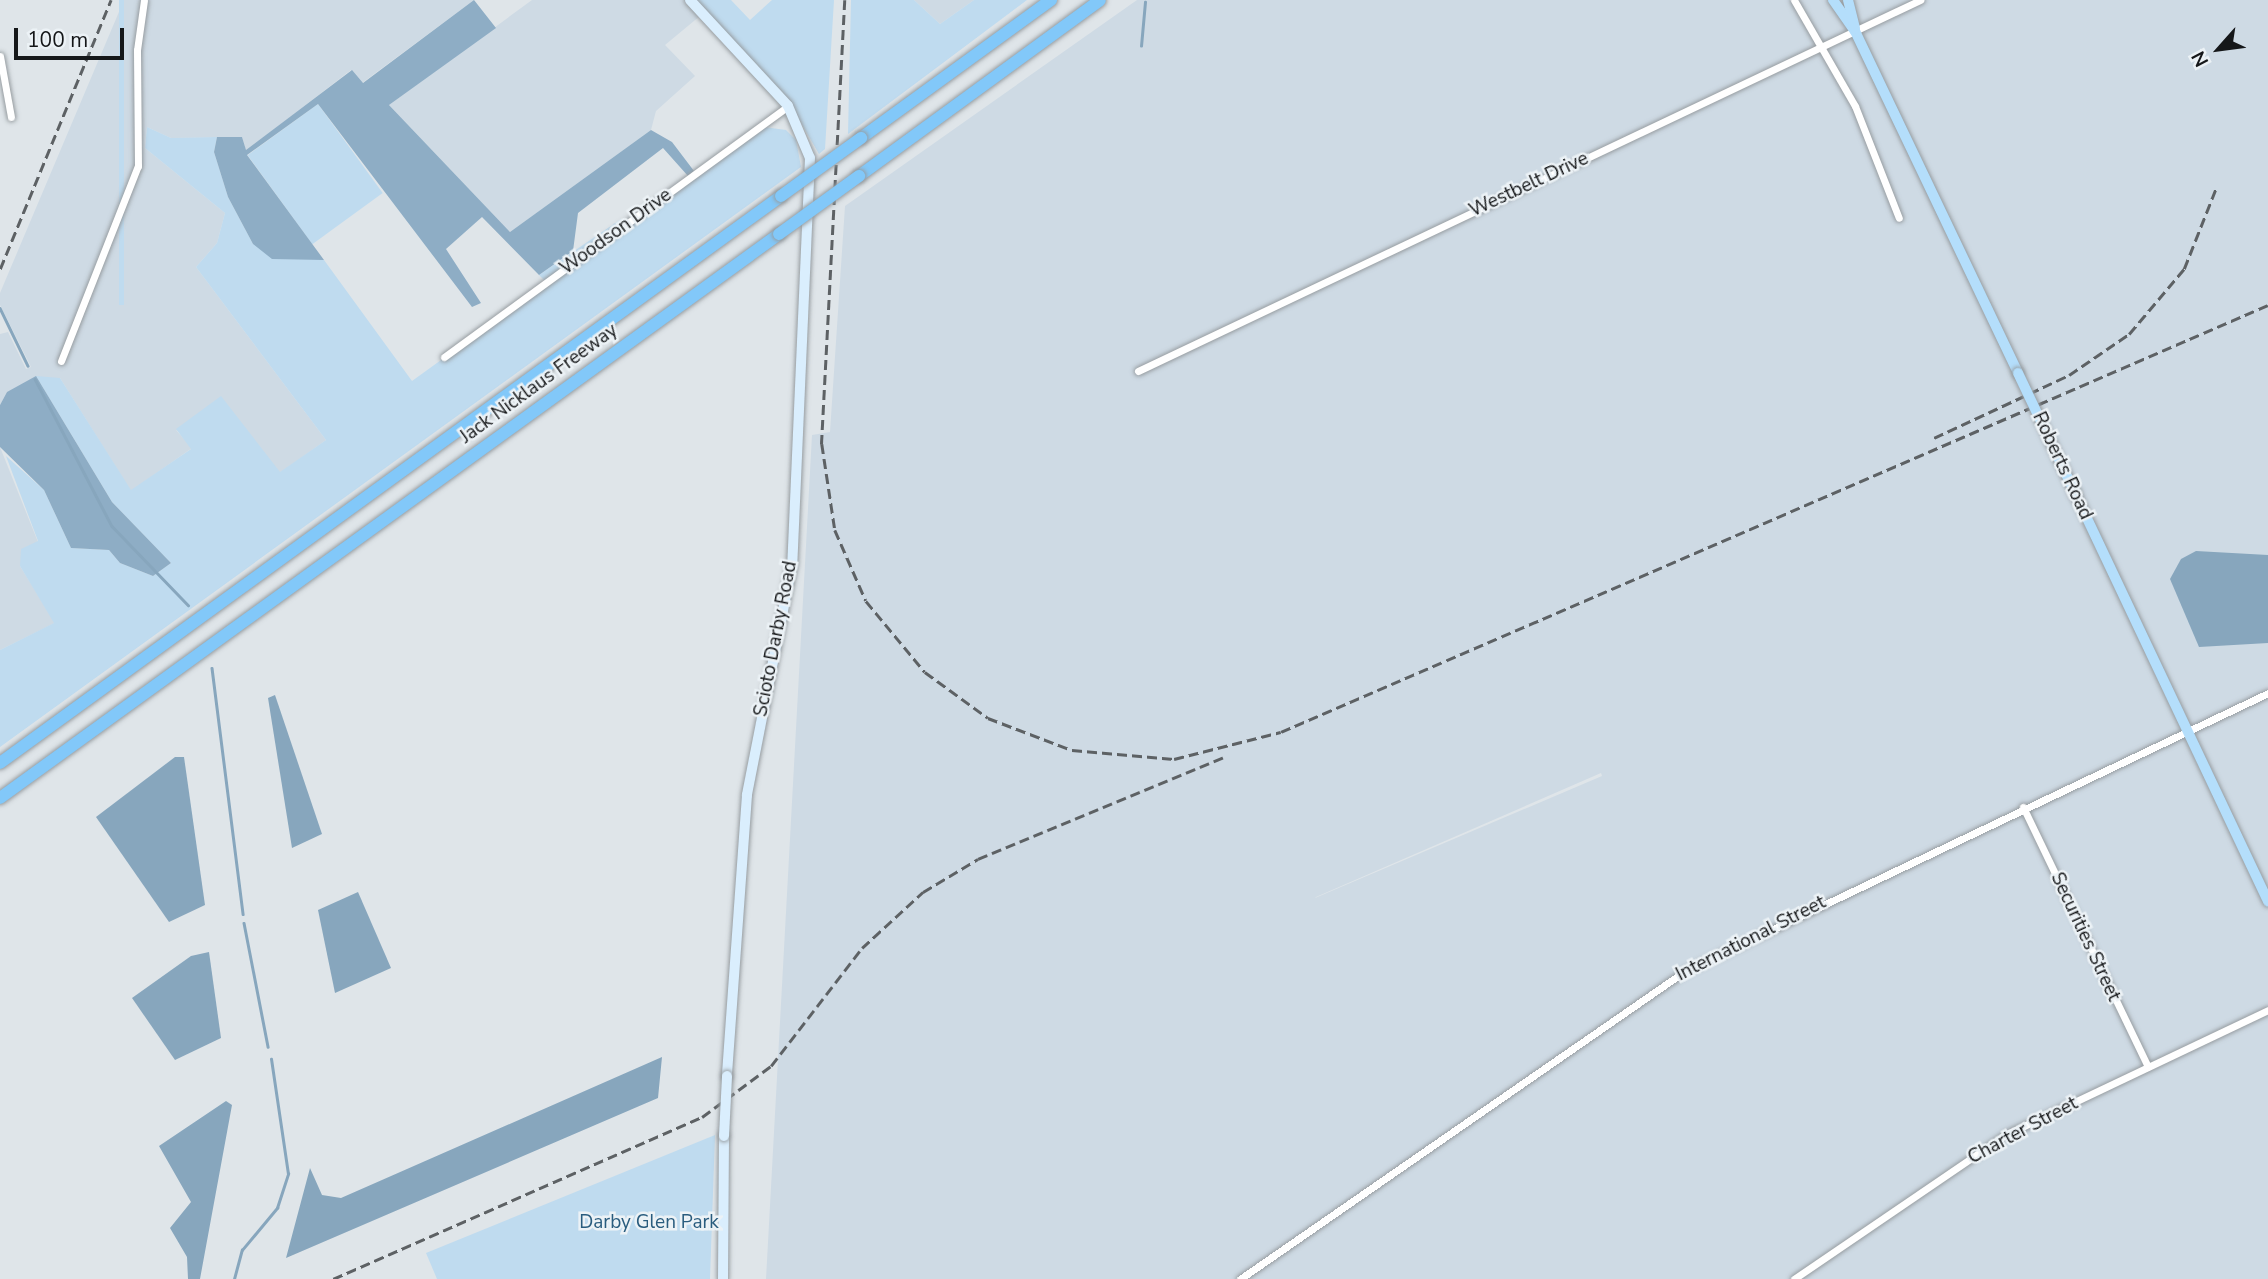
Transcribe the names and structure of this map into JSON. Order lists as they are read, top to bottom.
{
  "streets": {
    "highway": ["Jack Nicklaus Freeway"],
    "main road": ["Roberts Road", "Scioto Darby Road"],
    "street": [
      "Westbelt Drive",
      "Woodson Drive",
      "Securities Street",
      "International Street",
      "Charter Street"
    ]
  },
  "crossings": [
    ["Westbelt Drive", "Roberts Road"],
    ["Woodson Drive", "Scioto Darby Road"],
    ["Roberts Road", "International Street"],
    ["Securities Street", "International Street"],
    ["Securities Street", "Charter Street"]
  ],
  "parks": ["Darby Glen Park"],
  "scale_bar": "100 m",
  "north": "bottom left"
}
